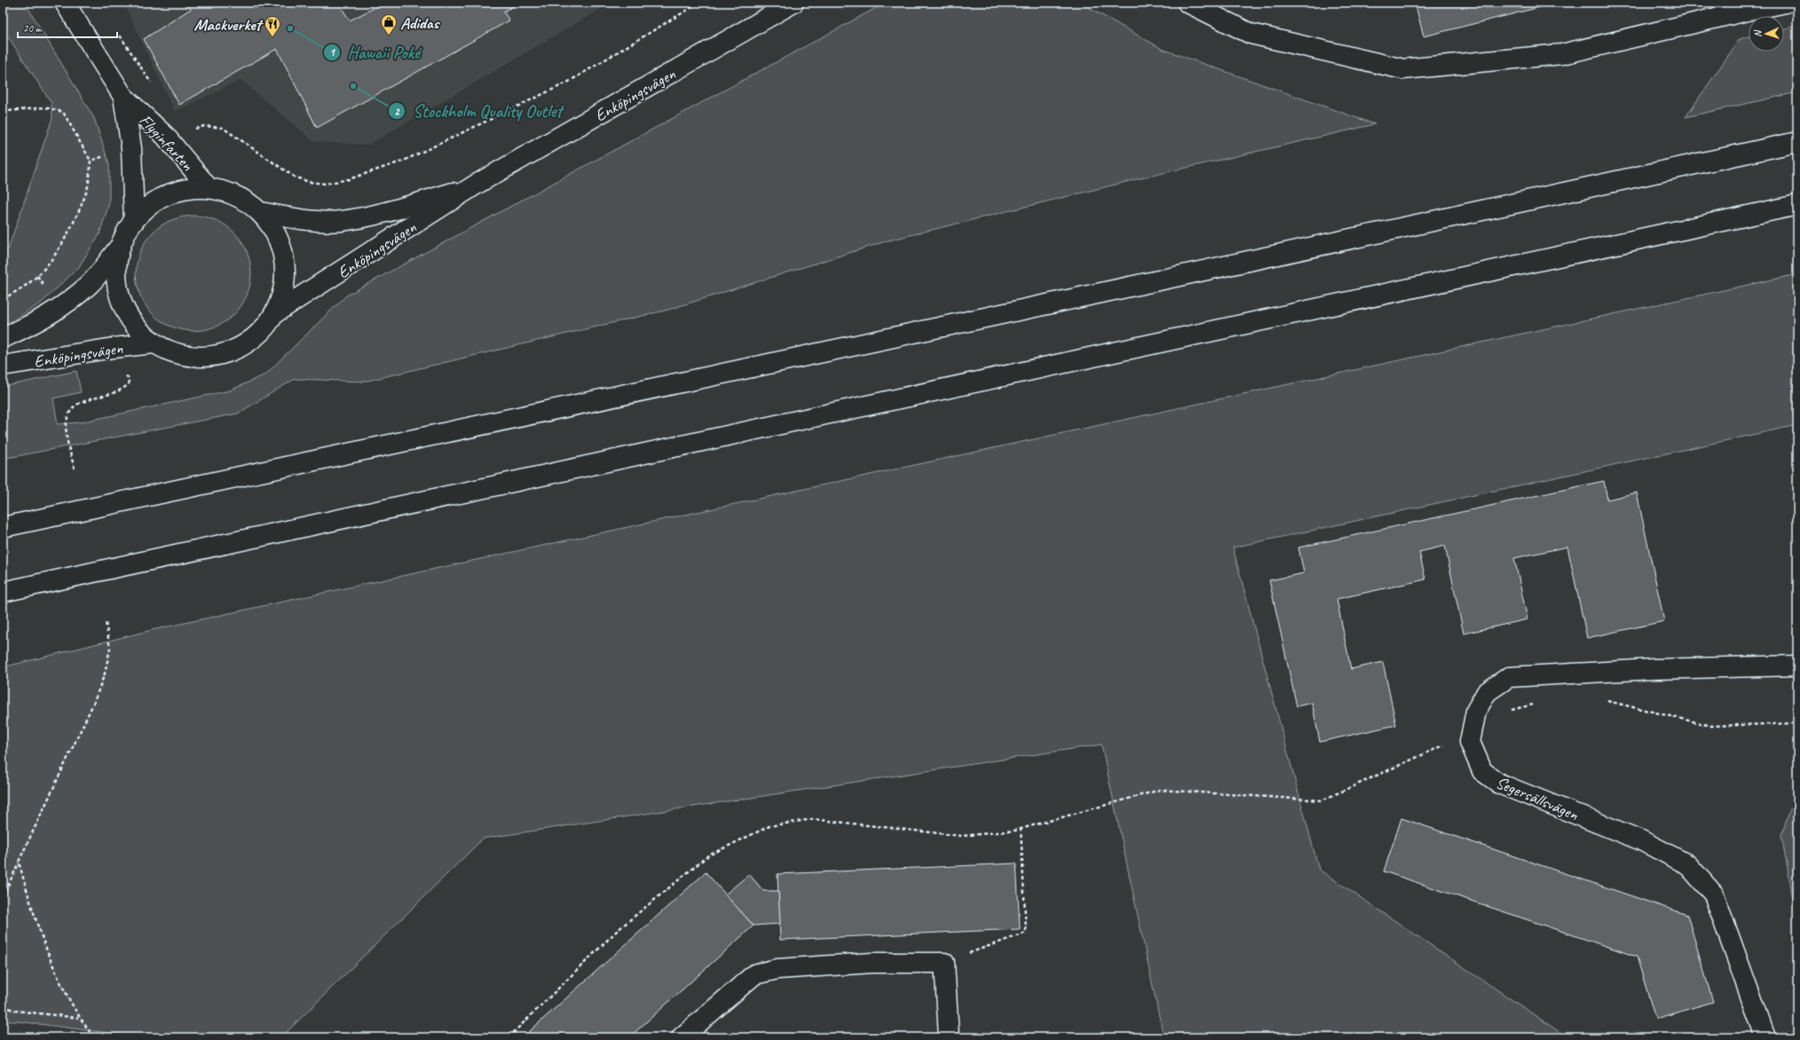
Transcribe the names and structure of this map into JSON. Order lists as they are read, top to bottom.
{
  "streets": {
    "main road": ["Enköpingsvägen", "Flyginfarten", "Segersällsvägen"]
  },
  "places": {
    "other": ["Hawaii Poké", "Stockholm Quality Outlet"],
    "shop": ["Adidas"],
    "restaurant": ["Mackverket"]
  },
  "scale_bar": "20 m",
  "north": "left"
}
